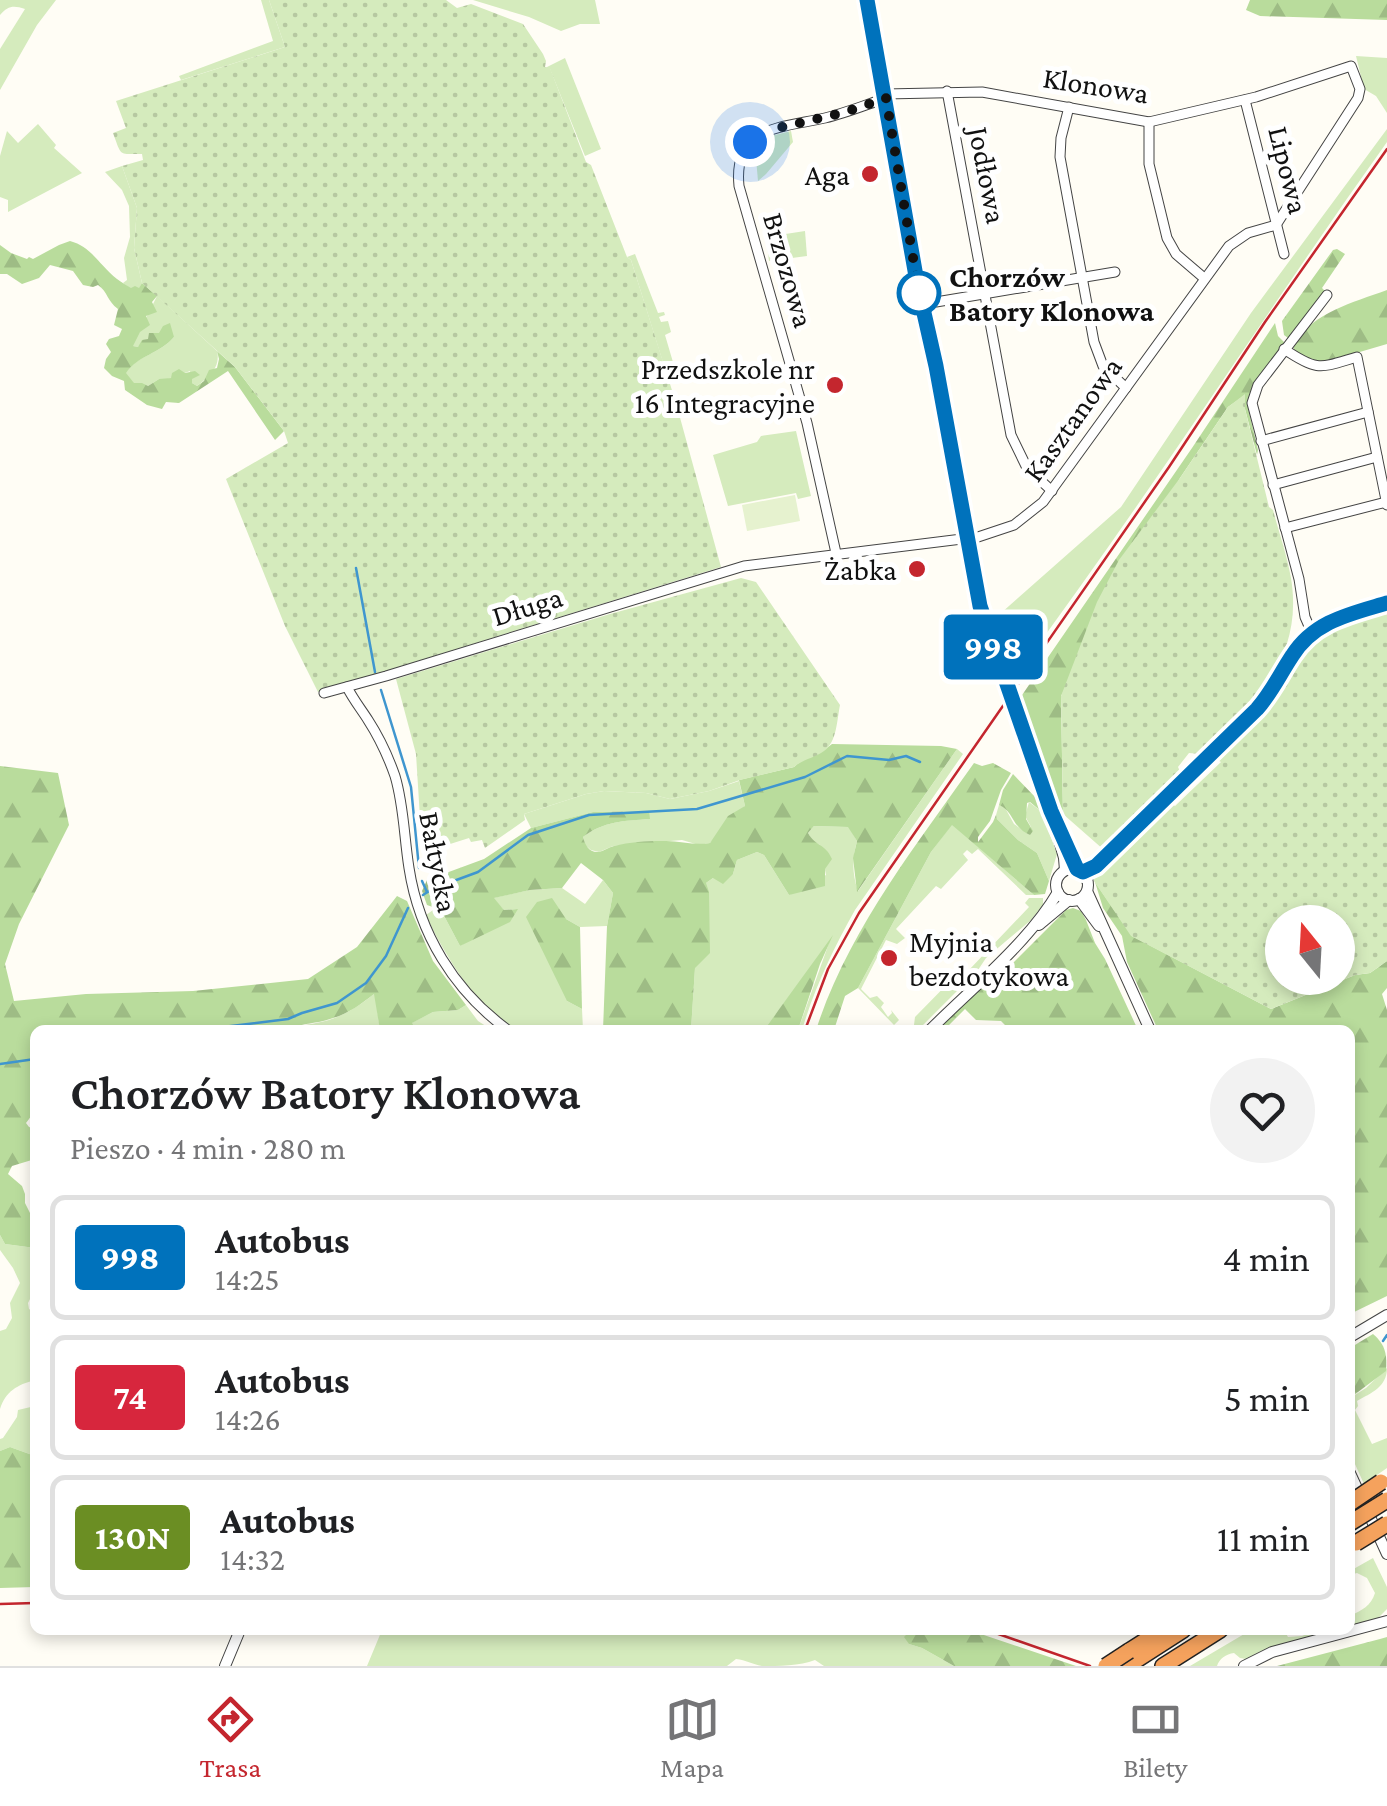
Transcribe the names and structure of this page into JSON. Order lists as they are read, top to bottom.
{
  "streets": {
    "street": [
      "Klonowa",
      "Lipowa",
      "Jodłowa",
      "Brzozowa",
      "Kasztanowa",
      "Długa",
      "Bałtycka"
    ]
  },
  "crossings": [
    ["Klonowa", "Lipowa"],
    ["Klonowa", "Jodłowa"],
    ["Klonowa", "Brzozowa"],
    ["Klonowa", "Kasztanowa"],
    ["Lipowa", "Kasztanowa"],
    ["Jodłowa", "Kasztanowa"],
    ["Brzozowa", "Długa"],
    ["Długa", "Bałtycka"]
  ],
  "places": [
    "Aga",
    "Chorzów Batory Klonowa",
    "Przedszkole nr 16 Integracyjne",
    "Żabka",
    "Myjnia bezdotykowa"
  ],
  "lines": ["bus line 998"],
  "north": "top",
  "page": {
    "on_map": "998",
    "heading": ["Chorzów Batory Klonowa", "Pieszo · 4 min · 280 m"],
    "list": [
      {
        "mark": "998",
        "name": "Autobus",
        "note": "14:25",
        "value": "4 min"
      },
      {
        "mark": "74",
        "name": "Autobus",
        "note": "14:26",
        "value": "5 min"
      },
      {
        "mark": "130N",
        "name": "Autobus",
        "note": "14:32",
        "value": "11 min"
      }
    ],
    "tabs": ["Trasa", "Mapa", "Bilety"]
  }
}
